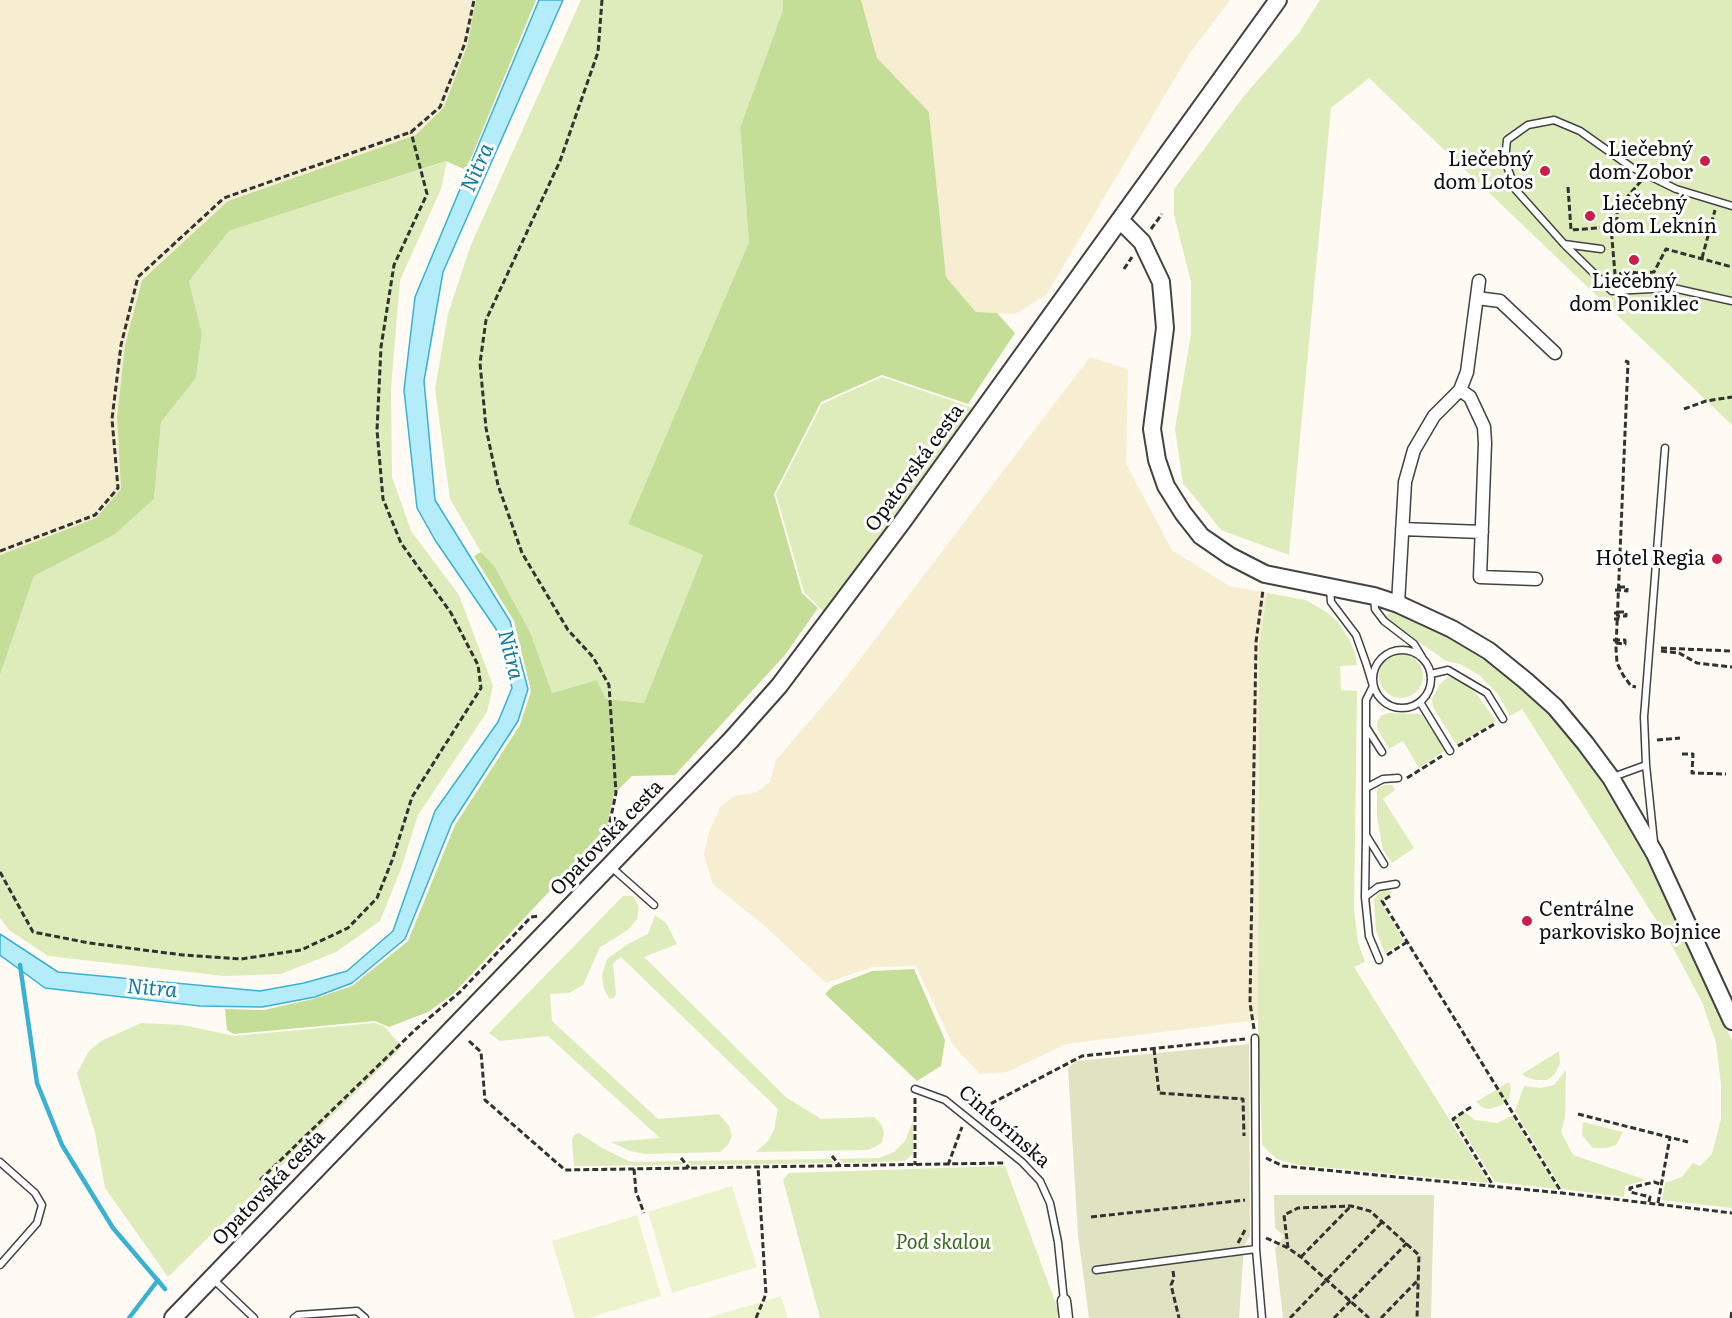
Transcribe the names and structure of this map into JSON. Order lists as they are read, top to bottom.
{
  "streets": {
    "street": ["Opatovská cesta", "Cintorínska"]
  },
  "water": ["Nitra"],
  "parks": ["Pod skalou"],
  "places": [
    "Liečebný dom Zobor",
    "Liečebný dom Lotos",
    "Liečebný dom Leknín",
    "Liečebný dom Poniklec",
    "Hotel Regia",
    "Centrálne parkovisko Bojnice"
  ]
}
